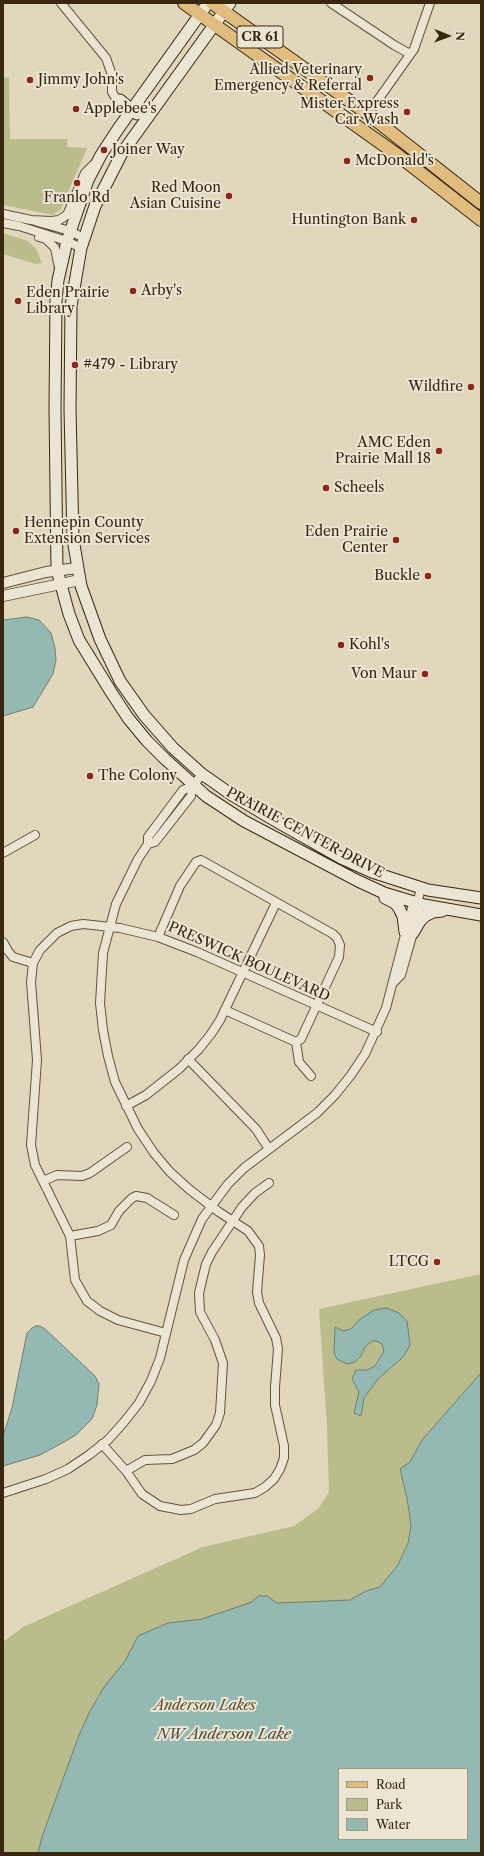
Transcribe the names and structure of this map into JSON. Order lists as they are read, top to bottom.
{
  "streets": {
    "main road": ["CR 61", "PRAIRIE CENTER DRIVE"],
    "street": ["PRESWICK BOULEVARD"]
  },
  "crossings": [
    ["CR 61", "PRAIRIE CENTER DRIVE"]
  ],
  "water": ["NW Anderson Lake"],
  "parks": ["Anderson Lakes"],
  "places": [
    "Allied Veterinary Emergency & Referral",
    "Jimmy John's",
    "Applebee's",
    "Mister Express Car Wash",
    "Joiner Way",
    "McDonald's",
    "Franlo Rd",
    "Red Moon Asian Cuisine",
    "Huntington Bank",
    "Arby's",
    "Eden Prairie Library",
    "#479 - Library",
    "Wildfire",
    "AMC Eden Prairie Mall 18",
    "Scheels",
    "Hennepin County Extension Services",
    "Eden Prairie Center",
    "Buckle",
    "Kohl's",
    "Von Maur",
    "The Colony",
    "LTCG"
  ],
  "legend": ["Road", "Park", "Water"],
  "north": "right"
}
